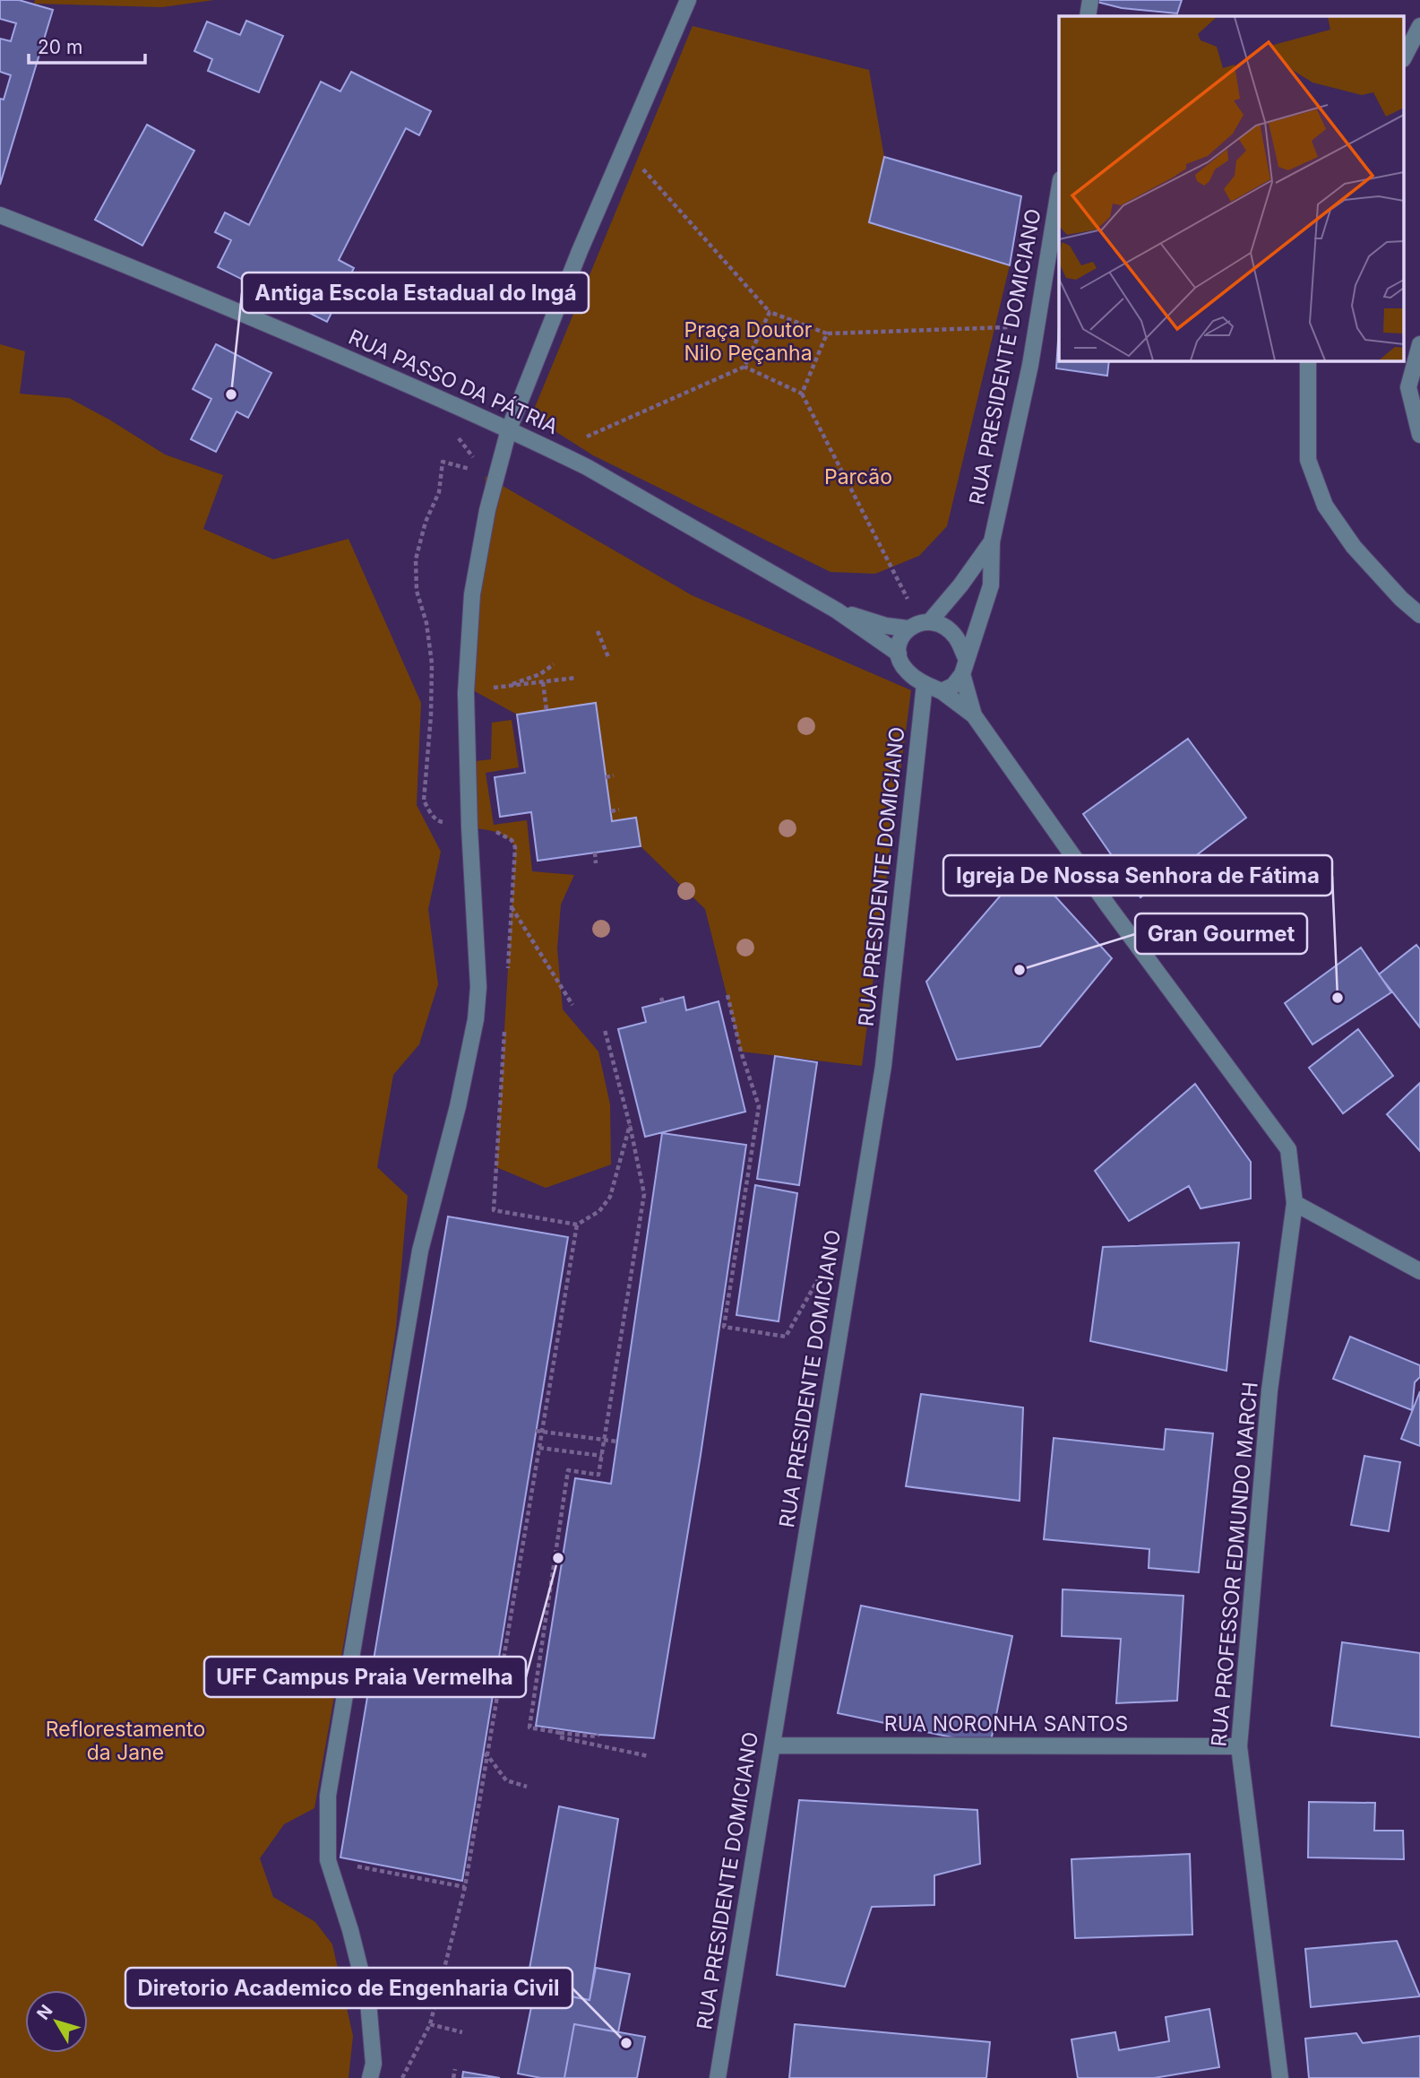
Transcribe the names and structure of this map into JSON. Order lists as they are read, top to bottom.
{
  "streets": {
    "street": [
      "RUA PRESIDENTE DOMICIANO",
      "RUA PASSO DA PÁTRIA",
      "RUA PROFESSOR EDMUNDO MARCH",
      "RUA NORONHA SANTOS"
    ]
  },
  "crossings": [
    ["RUA PRESIDENTE DOMICIANO", "RUA PASSO DA PÁTRIA"],
    ["RUA PRESIDENTE DOMICIANO", "RUA NORONHA SANTOS"],
    ["RUA PROFESSOR EDMUNDO MARCH", "RUA NORONHA SANTOS"]
  ],
  "parks": ["Praça Doutor Nilo Peçanha", "Parcão", "Reflorestamento da Jane"],
  "places": [
    "Antiga Escola Estadual do Ingá",
    "Gran Gourmet",
    "Igreja De Nossa Senhora de Fátima",
    "UFF Campus Praia Vermelha",
    "Diretorio Academico de Engenharia Civil"
  ],
  "scale_bar": "20 m",
  "north": "top left"
}
